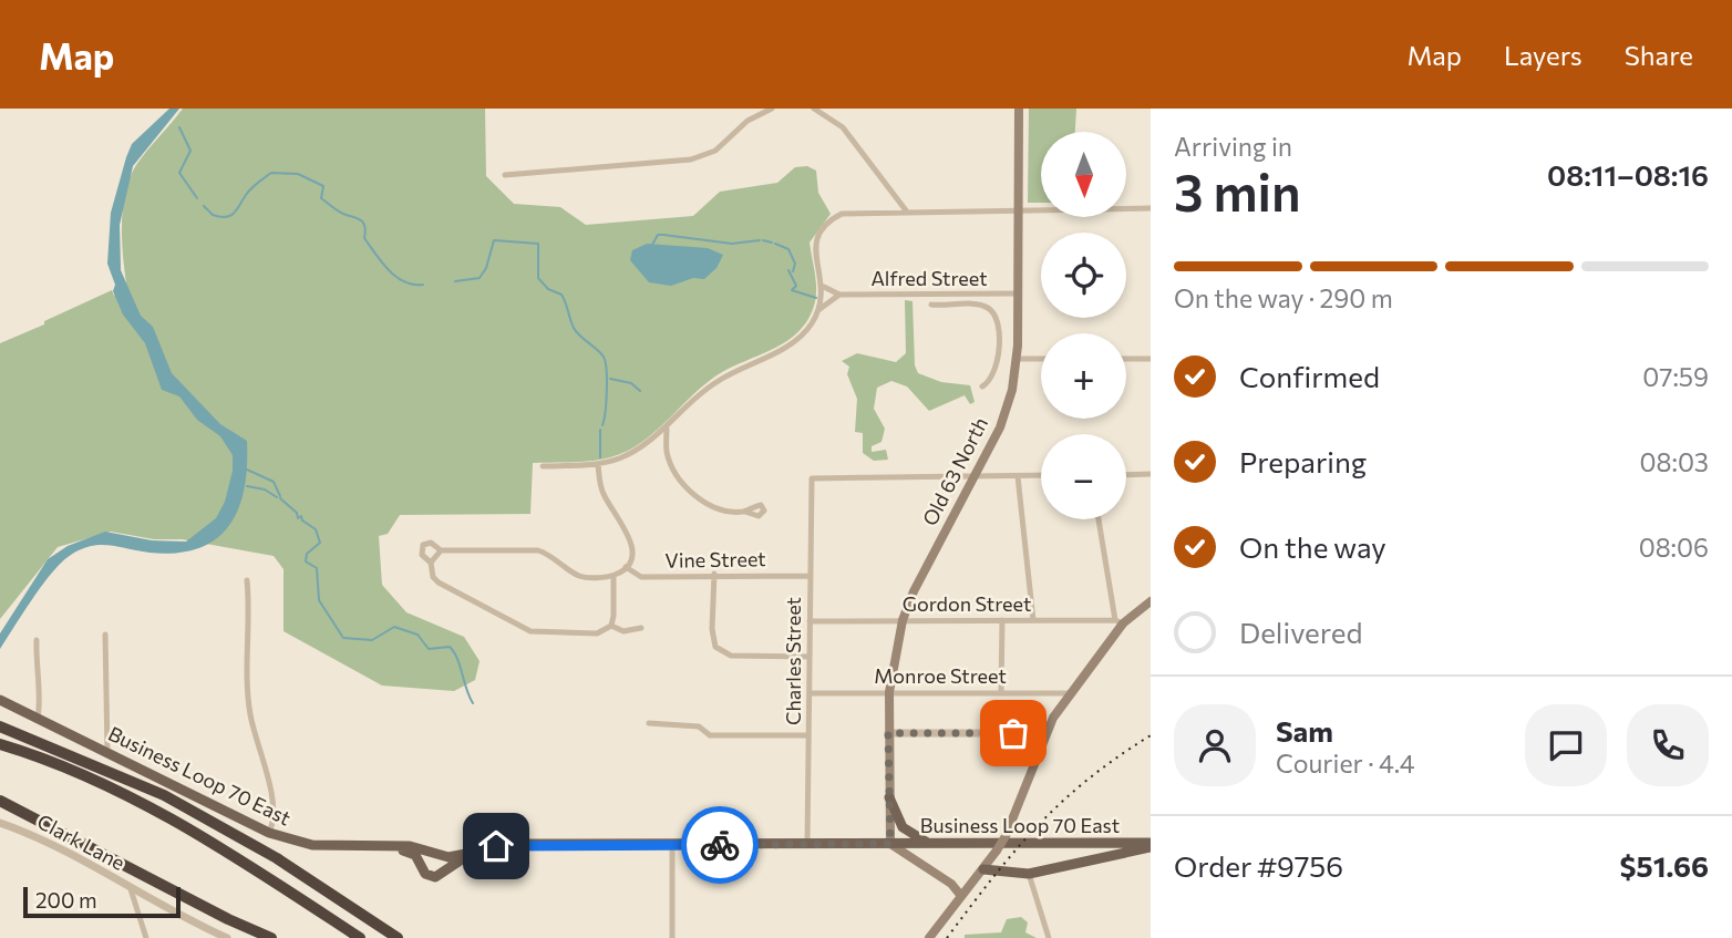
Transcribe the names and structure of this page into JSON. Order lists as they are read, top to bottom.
{
  "streets": {
    "main road": ["Old 63 North", "Business Loop 70 East"],
    "street": [
      "Alfred Street",
      "Vine Street",
      "Gordon Street",
      "Charles Street",
      "Monroe Street",
      "Clark Lane"
    ]
  },
  "crossings": [
    ["Alfred Street", "Old 63 North"],
    ["Old 63 North", "Gordon Street"],
    ["Old 63 North", "Charles Street"],
    ["Old 63 North", "Monroe Street"],
    ["Old 63 North", "Business Loop 70 East"],
    ["Vine Street", "Charles Street"],
    ["Gordon Street", "Charles Street"],
    ["Charles Street", "Monroe Street"],
    ["Charles Street", "Business Loop 70 East"]
  ],
  "scale_bar": "200 m",
  "north": "bottom",
  "page": {
    "header": "Map",
    "nav": ["Map", "Layers", "Share"],
    "heading": ["3 min", "Arriving in", "08:11–08:16"],
    "panel": [
      "Sam",
      "Courier · 4.4",
      "Order #9756",
      "$51.66"
    ],
    "map_buttons": ["+", "−"],
    "bar": "On the way · 290 m",
    "list": [
      ["Confirmed", "07:59"],
      ["Preparing", "08:03"],
      ["On the way", "08:06"],
      "Delivered"
    ],
    "scale": "200 m"
  }
}
